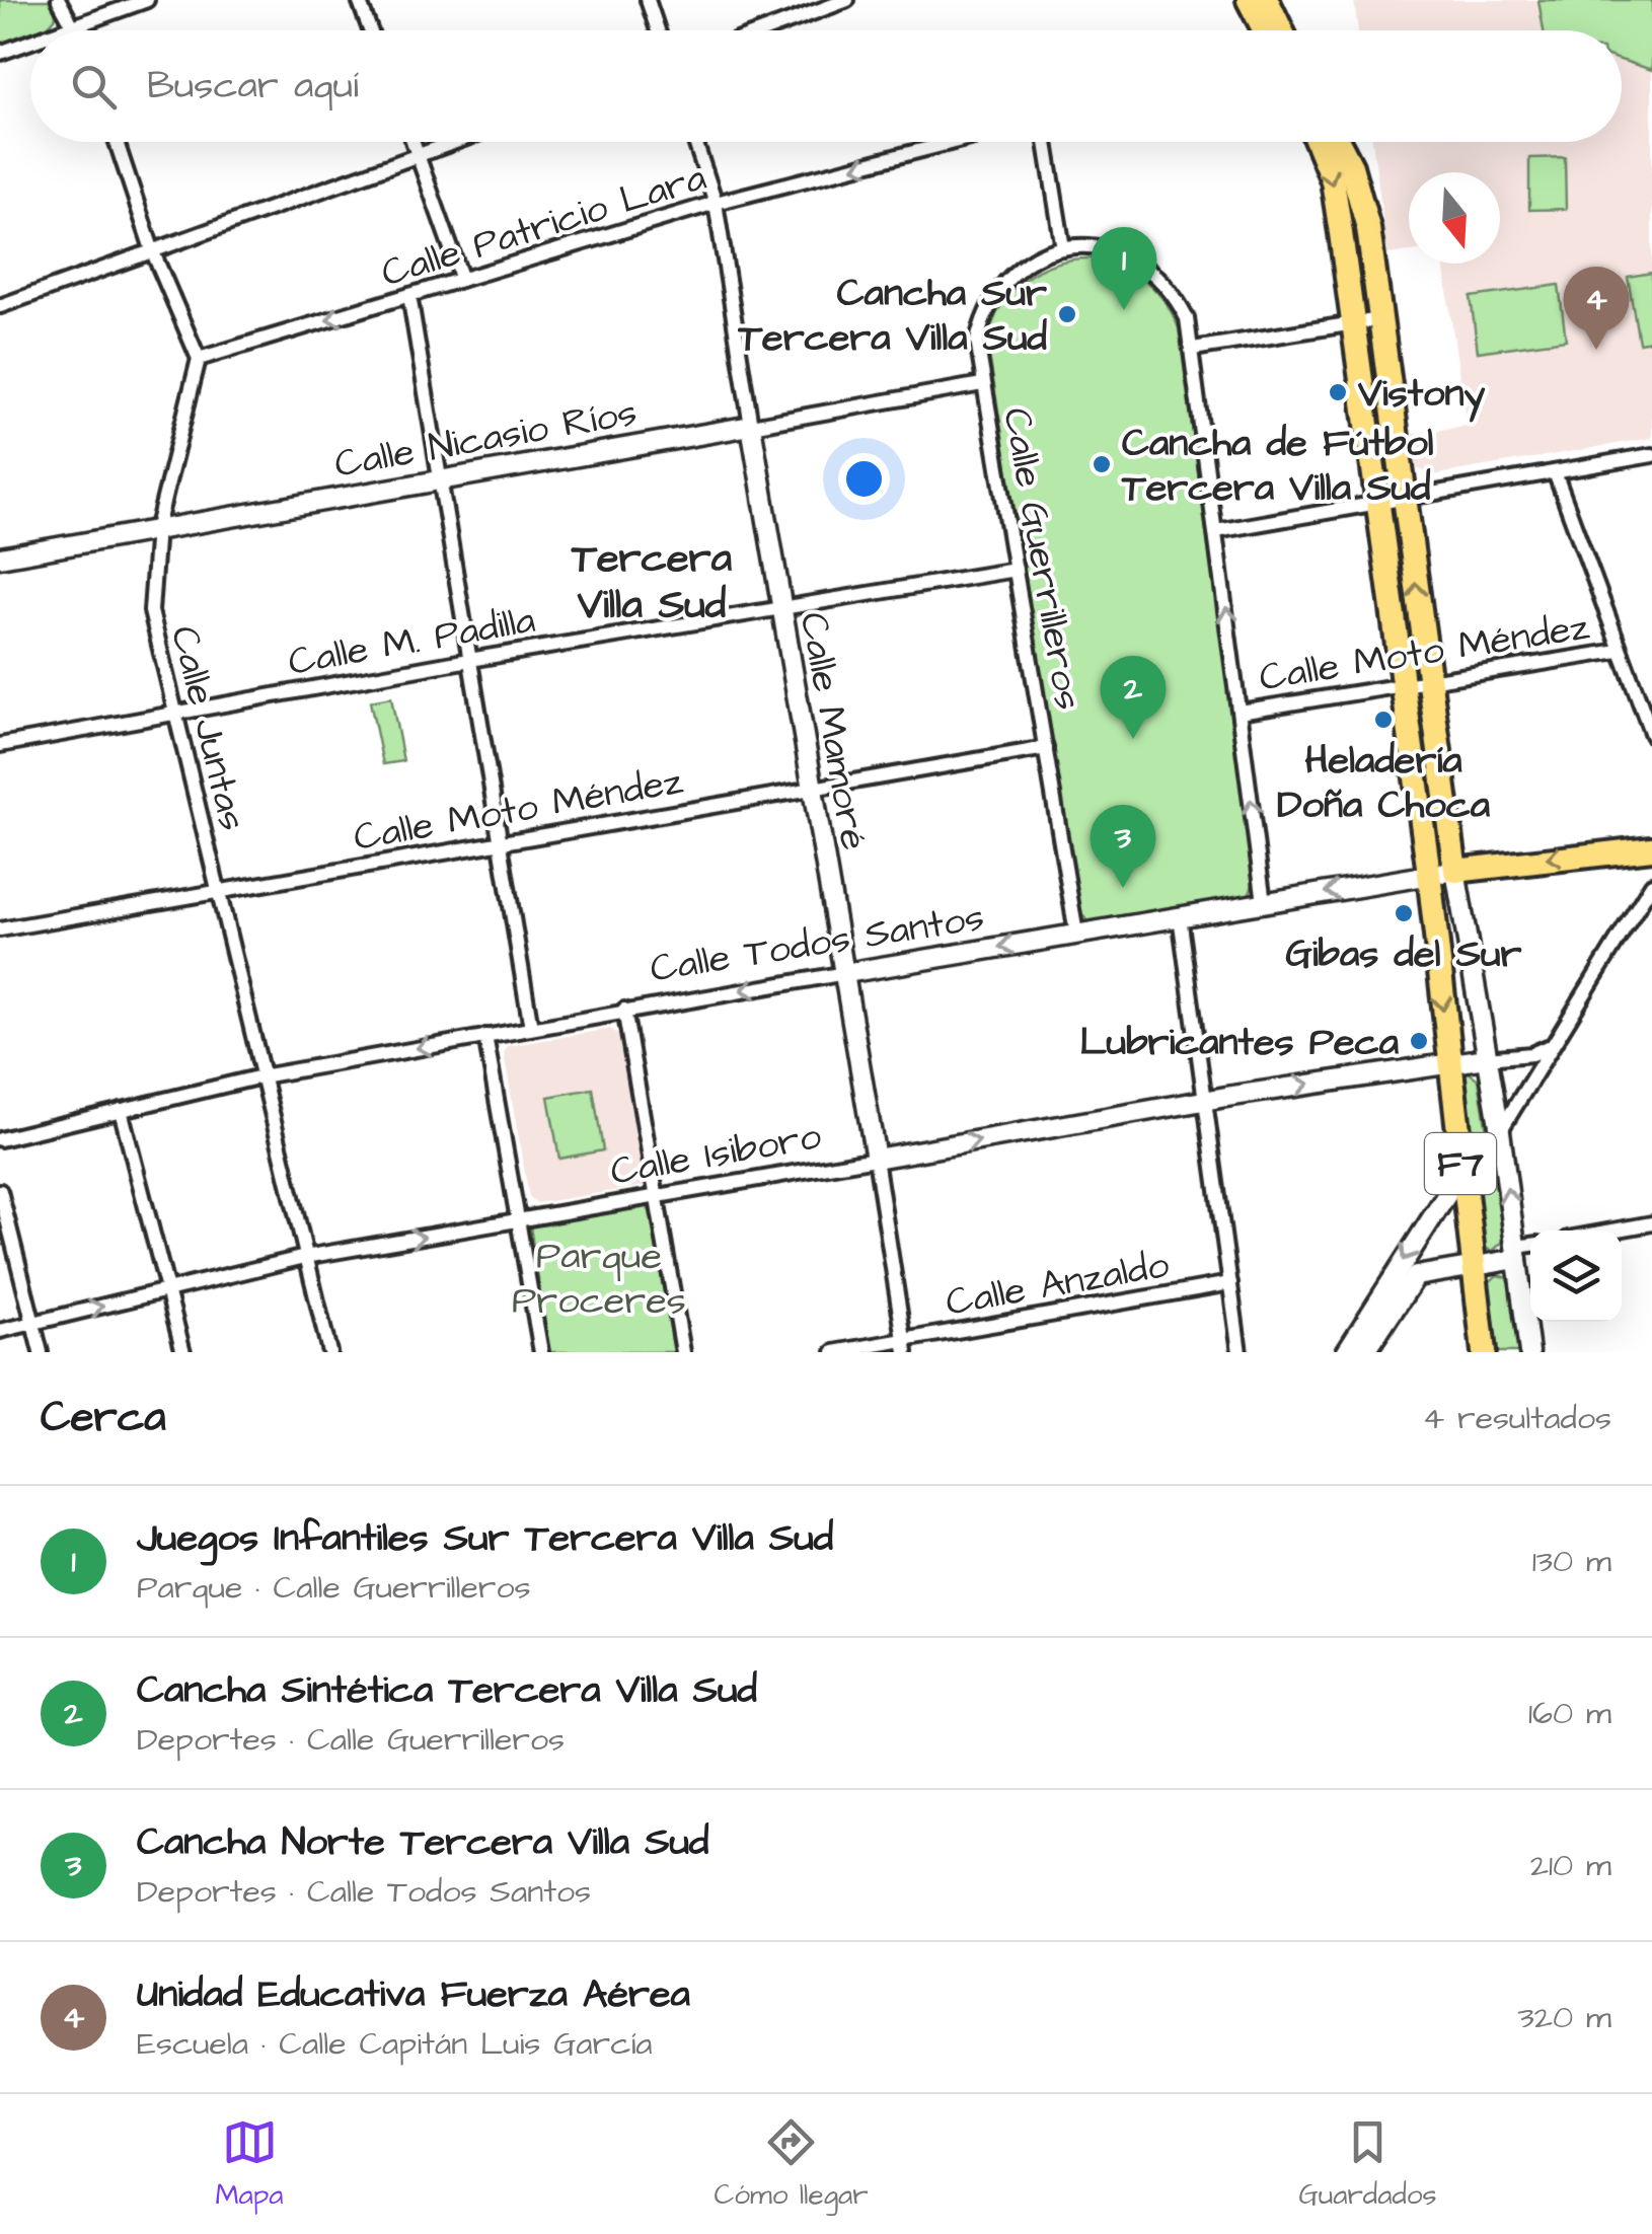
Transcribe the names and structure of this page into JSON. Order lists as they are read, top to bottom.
{
  "streets": {
    "highway": ["Calle Todos Santos", "F7"],
    "street": [
      "Calle Patricio Lara",
      "Calle Nicasio Ríos",
      "Calle Guerrilleros",
      "Calle M. Padilla",
      "Calle Moto Méndez",
      "Calle Juntas",
      "Calle Mamoré",
      "Calle Isiboro",
      "Calle Anzaldo"
    ]
  },
  "crossings": [
    ["Calle Patricio Lara", "Calle Juntas"],
    ["Calle Patricio Lara", "Calle Mamoré"],
    ["Calle Nicasio Ríos", "Calle Guerrilleros"],
    ["Calle Nicasio Ríos", "Calle Juntas"],
    ["Calle Nicasio Ríos", "Calle Mamoré"],
    ["Calle Guerrilleros", "Calle M. Padilla"],
    ["Calle Guerrilleros", "Calle Moto Méndez"],
    ["Calle Guerrilleros", "Calle Todos Santos"],
    ["Calle M. Padilla", "Calle Juntas"],
    ["Calle M. Padilla", "Calle Mamoré"],
    ["Calle Moto Méndez", "Calle Juntas"],
    ["Calle Moto Méndez", "Calle Mamoré"],
    ["Calle Moto Méndez", "F7"],
    ["Calle Juntas", "Calle Todos Santos"],
    ["Calle Juntas", "Calle Isiboro"],
    ["Calle Mamoré", "Calle Todos Santos"],
    ["Calle Mamoré", "Calle Isiboro"],
    ["Calle Mamoré", "Calle Anzaldo"],
    ["Calle Todos Santos", "F7"],
    ["Calle Isiboro", "F7"]
  ],
  "one_way": ["Calle Patricio Lara", "Calle Todos Santos", "Calle Isiboro"],
  "districts": ["Tercera Villa Sud"],
  "parks": ["Parque Proceres"],
  "places": [
    "Cancha Sur Tercera Villa Sud",
    "Vistony",
    "Cancha de Fútbol Tercera Villa Sud",
    "Heladería Doña Choca",
    "Gibas del Sur",
    "Lubricantes Peca"
  ],
  "north": "bottom",
  "page": {
    "search": "Buscar aquí",
    "pins": [
      "1",
      "4",
      "2",
      "3"
    ],
    "heading": ["Cerca", "4 resultados"],
    "list": [
      {
        "mark": "1",
        "name": "Juegos Infantiles Sur Tercera Villa Sud",
        "note": "Parque · Calle Guerrilleros",
        "value": "130 m"
      },
      {
        "mark": "2",
        "name": "Cancha Sintética Tercera Villa Sud",
        "note": "Deportes · Calle Guerrilleros",
        "value": "160 m"
      },
      {
        "mark": "3",
        "name": "Cancha Norte Tercera Villa Sud",
        "note": "Deportes · Calle Todos Santos",
        "value": "210 m"
      },
      {
        "mark": "4",
        "name": "Unidad Educativa Fuerza Aérea",
        "note": "Escuela · Calle Capitán Luis García",
        "value": "320 m"
      }
    ],
    "nav": ["Mapa", "Cómo llegar", "Guardados"]
  }
}
